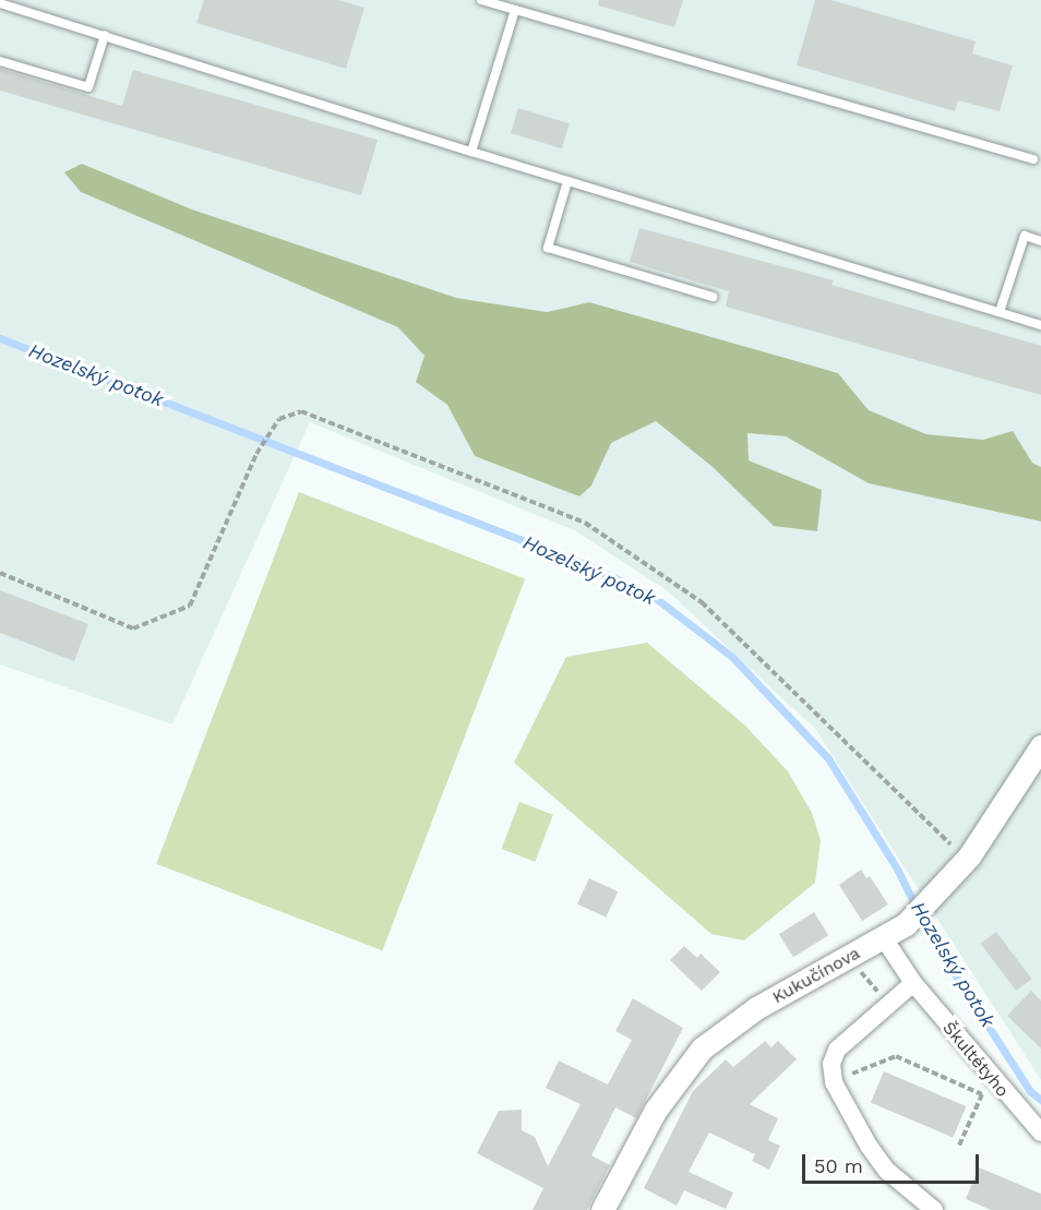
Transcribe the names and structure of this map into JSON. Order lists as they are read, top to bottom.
{
  "streets": {
    "street": ["Kukučínova", "Škultétyho"]
  },
  "crossings": [
    ["Kukučínova", "Škultétyho"]
  ],
  "water": ["Hozelský potok"],
  "scale_bar": "50 m"
}
